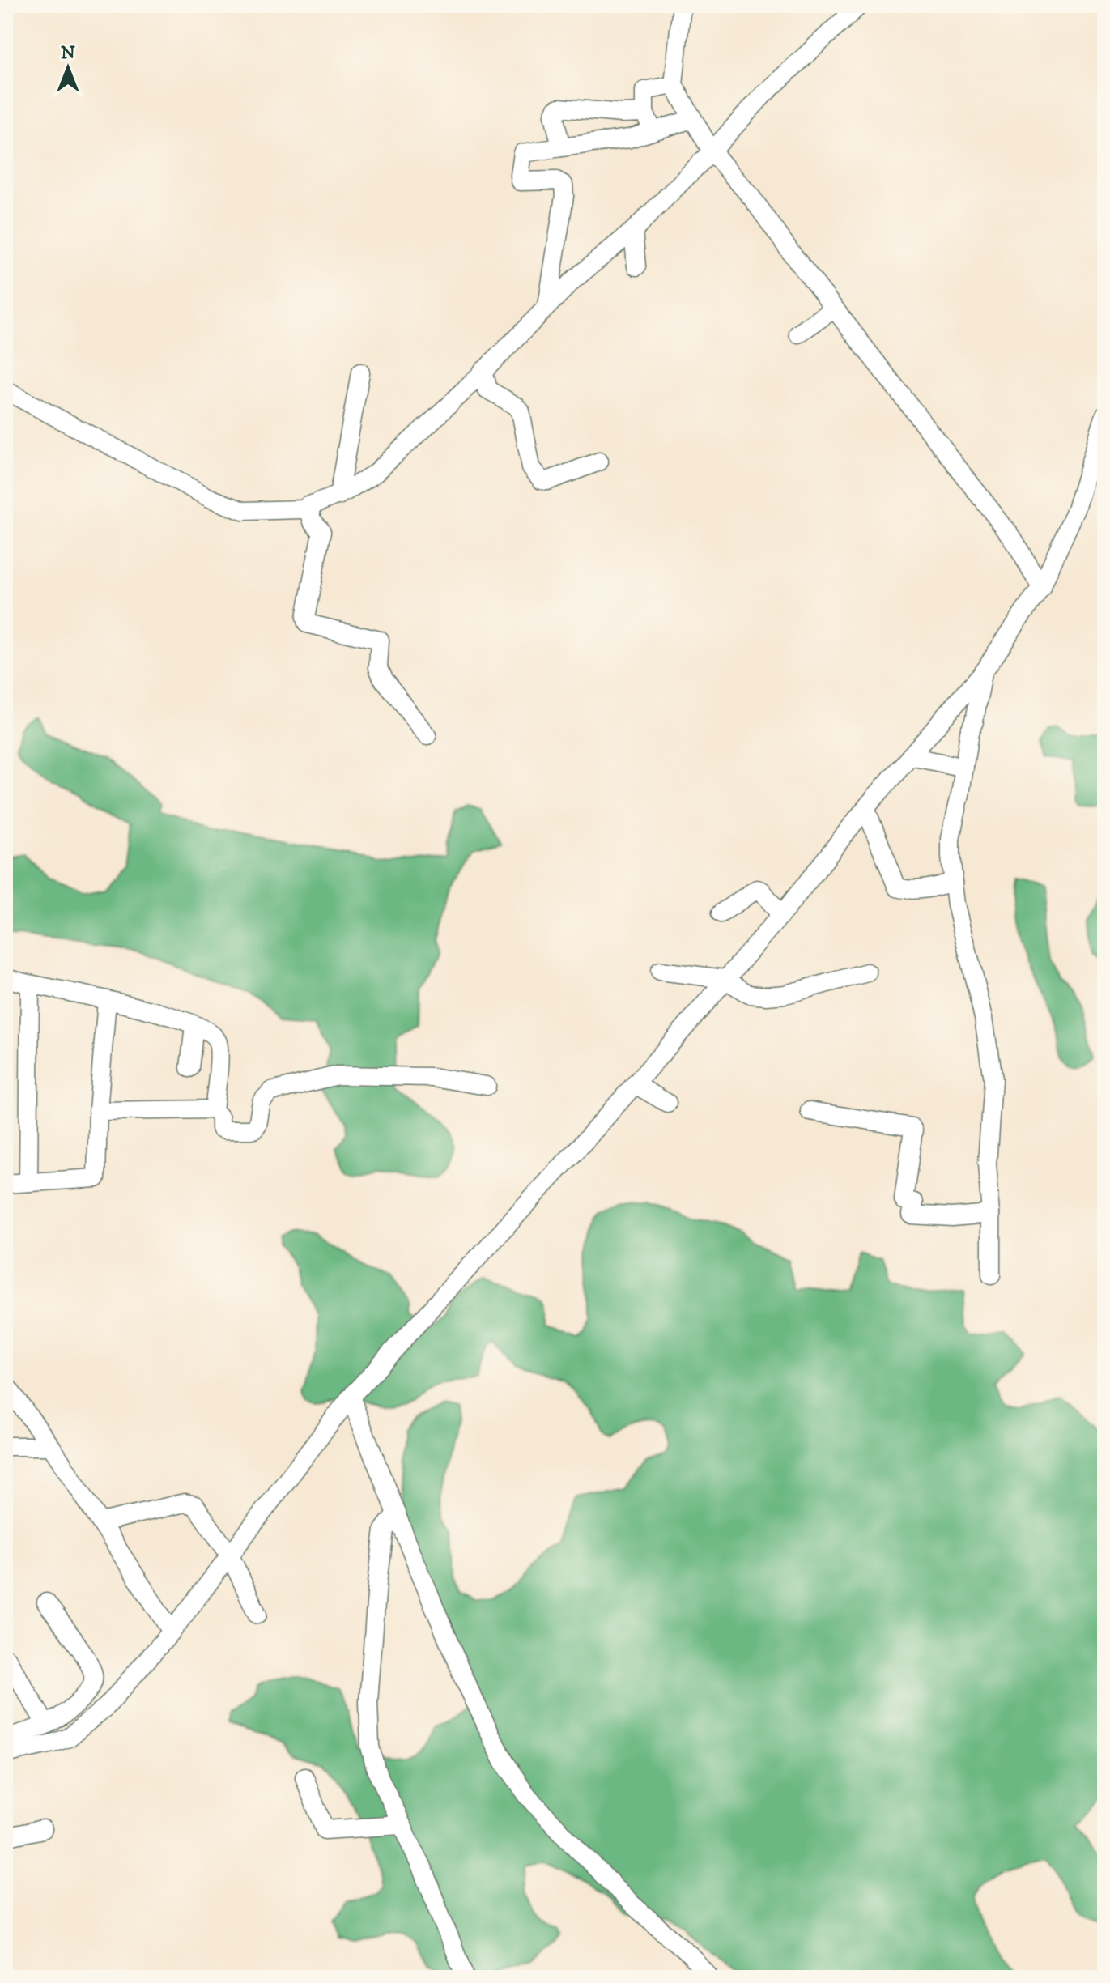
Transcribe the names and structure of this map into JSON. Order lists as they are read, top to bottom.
{
  "north": "top"
}
